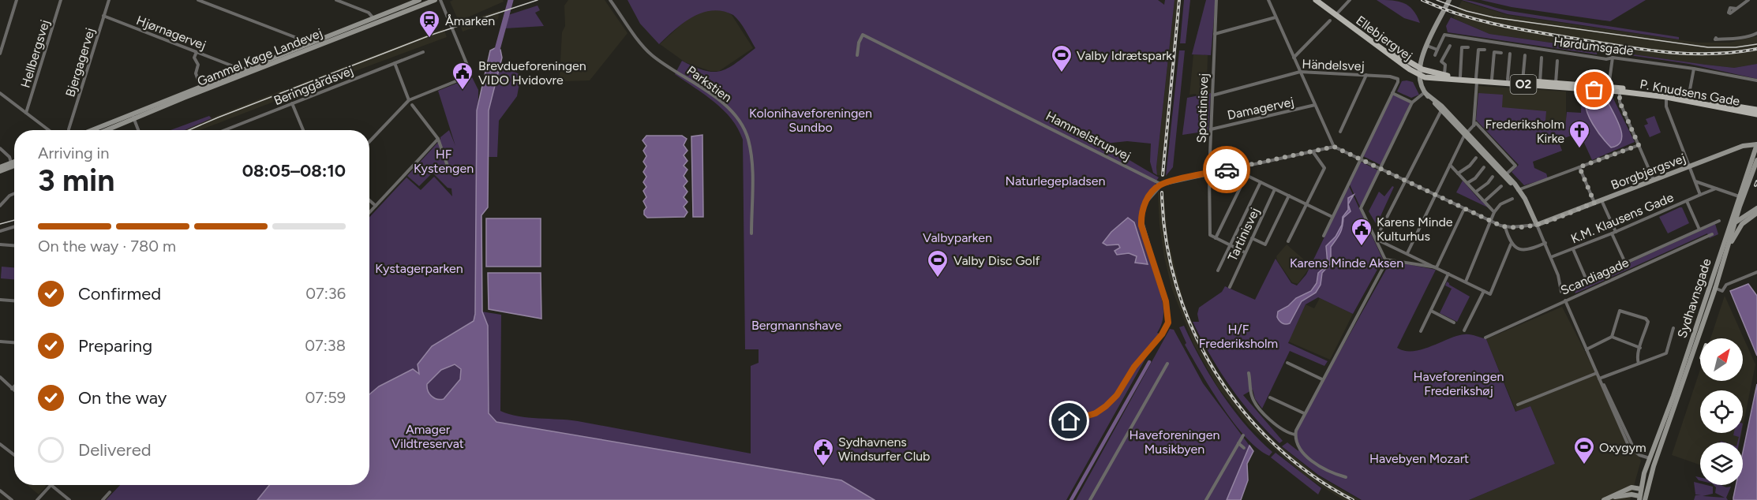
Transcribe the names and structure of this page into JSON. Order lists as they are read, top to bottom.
{
  "streets": {
    "main road": ["Ellebjergvej", "O2", "P. Knudsens Gade"],
    "street": [
      "Hjørnagervej",
      "Hørdumsgade",
      "Hellbergsvej",
      "Gammel Køge Landevej",
      "Bjergagervej",
      "Händelsvej",
      "Parkstien",
      "Beringgårdsvej",
      "Spontinisvej",
      "Damagervej",
      "Hammelstrupvej",
      "Borgbjergsvej",
      "K.M. Klausens Gade",
      "Tartinisvej",
      "Scandiagade",
      "Sydhavnsgade"
    ]
  },
  "crossings": [
    ["Hjørnagervej", "Gammel Køge Landevej"],
    ["Hjørnagervej", "Bjergagervej"],
    ["Ellebjergvej", "P. Knudsens Gade"],
    ["Händelsvej", "Spontinisvej"],
    ["Spontinisvej", "Damagervej"],
    ["Borgbjergsvej", "Sydhavnsgade"],
    ["K.M. Klausens Gade", "Scandiagade"]
  ],
  "parks": [
    "Kolonihaveforeningen Sundbo",
    "HF Kystengen",
    "Naturlegepladsen",
    "Valbyparken",
    "Karens Minde Aksen",
    "Kystagerparken",
    "Bergmannshave",
    "H/F Frederiksholm",
    "Haveforeningen Frederikshøj",
    "Amager Vildtreservat",
    "Haveforeningen Musikbyen",
    "Havebyen Mozart"
  ],
  "places": {
    "station": ["Åmarken"],
    "sports": ["Valby Idrætspark", "Valby Disc Golf", "Oxygym"],
    "public building": ["Brevdueforeningen VIDO Hvidovre", "Karens Minde Kulturhus", "Sydhavnens Windsurfer Club"],
    "church": ["Frederiksholm Kirke"]
  },
  "north": "top right",
  "page": {
    "heading": ["3 min", "Arriving in", "08:05–08:10"],
    "bar": "On the way · 780 m",
    "list": [
      ["Confirmed", "07:36"],
      ["Preparing", "07:38"],
      ["On the way", "07:59"],
      "Delivered"
    ]
  }
}
